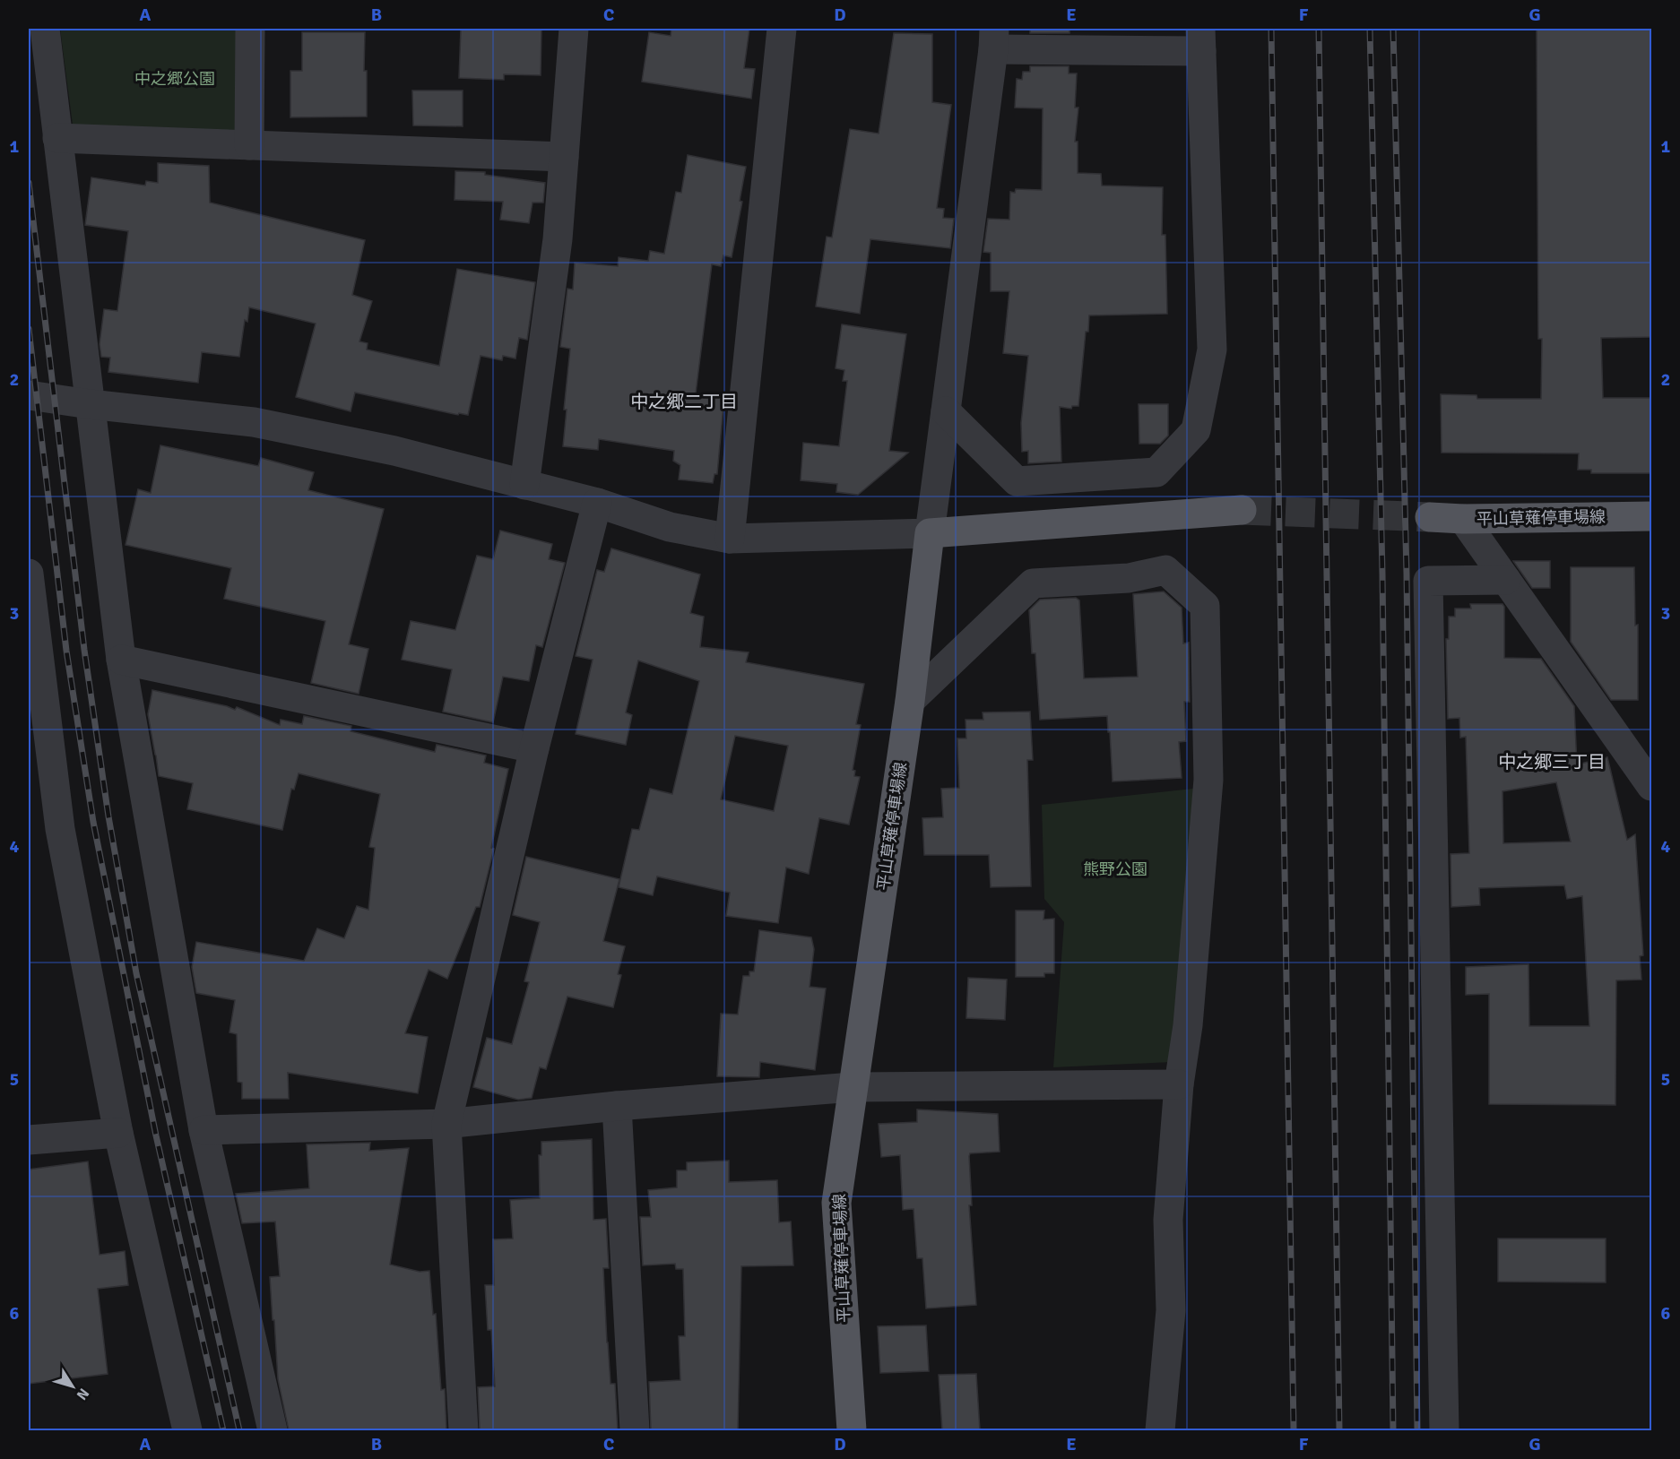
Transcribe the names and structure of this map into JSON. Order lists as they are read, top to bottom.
{
  "streets": {
    "main road": ["平山草薙停車場線"]
  },
  "districts": ["中之郷二丁目", "中之郷三丁目"],
  "parks": ["中之郷公園", "熊野公園"],
  "north": "bottom right",
  "grid": {
    "columns": [
      "A",
      "B",
      "C",
      "D",
      "E",
      "F",
      "G"
    ],
    "rows": [
      "1",
      "2",
      "3",
      "4",
      "5",
      "6"
    ]
  }
}
